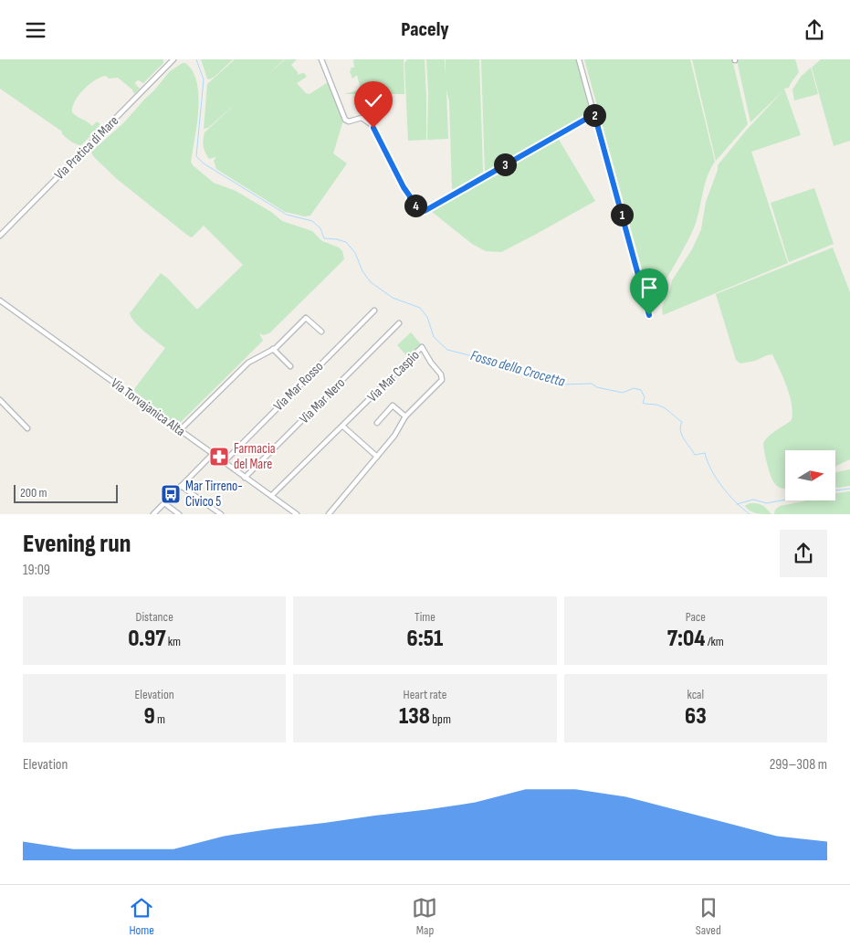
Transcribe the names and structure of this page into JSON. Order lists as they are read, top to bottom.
{
  "streets": {
    "street": [
      "Via Pratica di Mare",
      "Via Mar Caspio",
      "Via Mar Rosso",
      "Via Mar Nero",
      "Via Torvajanica Alta"
    ]
  },
  "crossings": [
    ["Via Mar Caspio", "Via Torvajanica Alta"],
    ["Via Mar Rosso", "Via Torvajanica Alta"],
    ["Via Mar Nero", "Via Torvajanica Alta"]
  ],
  "water": ["Fosso della Crocetta"],
  "places": {
    "pharmacy": ["Farmacia del Mare"],
    "bus stop": ["Mar Tirreno- Civico 5"]
  },
  "scale_bar": "200 m",
  "north": "right",
  "page": {
    "header": "Pacely",
    "pins": [
      "2",
      "3",
      "4",
      "1"
    ],
    "scale": "200 m",
    "heading": ["Evening run", "19:09"],
    "stats": [
      ["Distance", "0.97 km"],
      ["Time", "6:51"],
      ["Pace", "7:04 /km"],
      ["Elevation", "9 m"],
      ["Heart rate", "138 bpm"],
      ["kcal", "63"]
    ],
    "chart": ["Elevation", "299–308 m"],
    "tabs": ["Home", "Map", "Saved"]
  }
}
